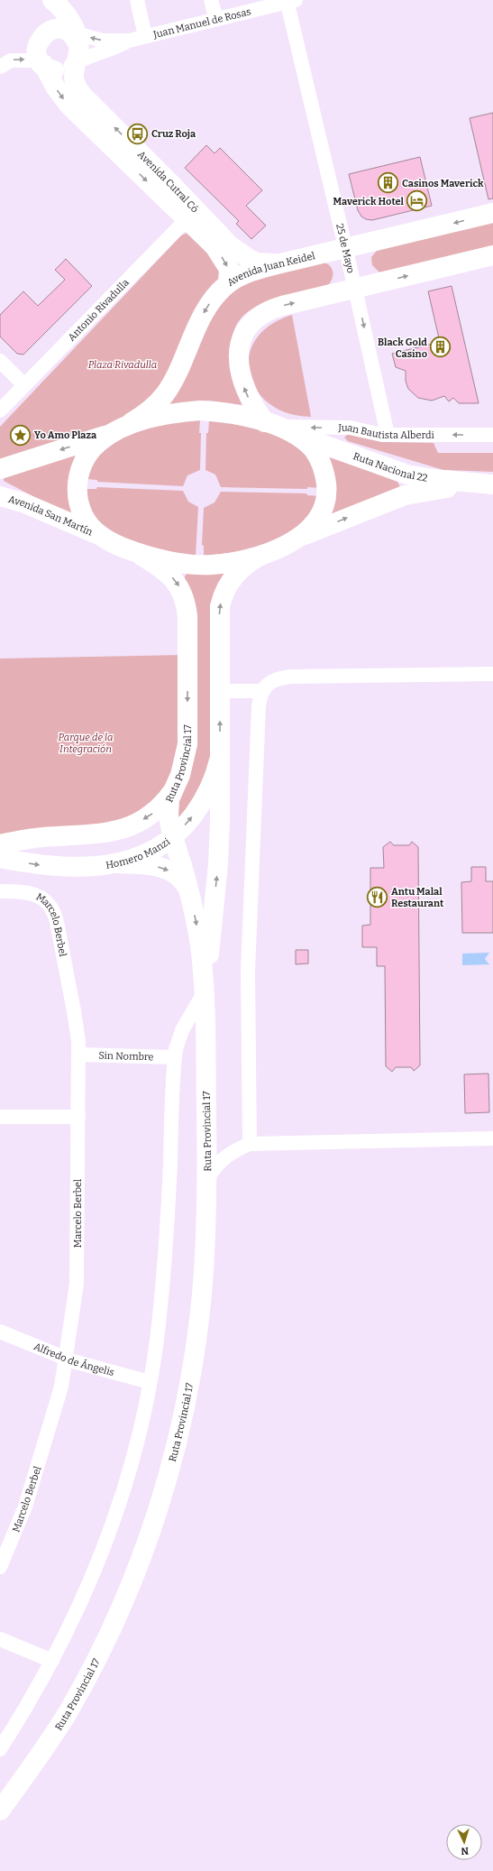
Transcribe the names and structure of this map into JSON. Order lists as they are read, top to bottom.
{
  "streets": {
    "main road": [
      "Avenida Cutral Có",
      "Avenida Juan Keidel",
      "Ruta Nacional 22",
      "Avenida San Martín",
      "Ruta Provincial 17",
      "Homero Manzi"
    ],
    "street": [
      "Juan Manuel de Rosas",
      "25 de Mayo",
      "Antonio Rivadulla",
      "Juan Bautista Alberdi",
      "Marcelo Berbel",
      "Sin Nombre",
      "Alfredo de Ángelis"
    ]
  },
  "crossings": [
    ["Juan Manuel de Rosas", "Avenida Cutral Có"],
    ["Juan Manuel de Rosas", "25 de Mayo"],
    ["Avenida Cutral Có", "Avenida Juan Keidel"],
    ["Avenida Cutral Có", "Antonio Rivadulla"],
    ["25 de Mayo", "Avenida Juan Keidel"],
    ["25 de Mayo", "Juan Bautista Alberdi"],
    ["Avenida Juan Keidel", "Ruta Nacional 22"],
    ["Juan Bautista Alberdi", "Ruta Nacional 22"],
    ["Ruta Nacional 22", "Ruta Provincial 17"],
    ["Avenida San Martín", "Ruta Provincial 17"],
    ["Ruta Provincial 17", "Homero Manzi"],
    ["Marcelo Berbel", "Sin Nombre"],
    ["Marcelo Berbel", "Alfredo de Ángelis"]
  ],
  "one_way": ["Juan Bautista Alberdi"],
  "parks": ["Plaza Rivadulla", "Parque de la Integración"],
  "places": {
    "bus stop": ["Cruz Roja"],
    "building": ["Casinos Maverick", "Black Gold Casino"],
    "hotel": ["Maverick Hotel"],
    "place": ["Yo Amo Plaza"],
    "restaurant": ["Antu Malal Restaurant"]
  },
  "north": "bottom"
}
